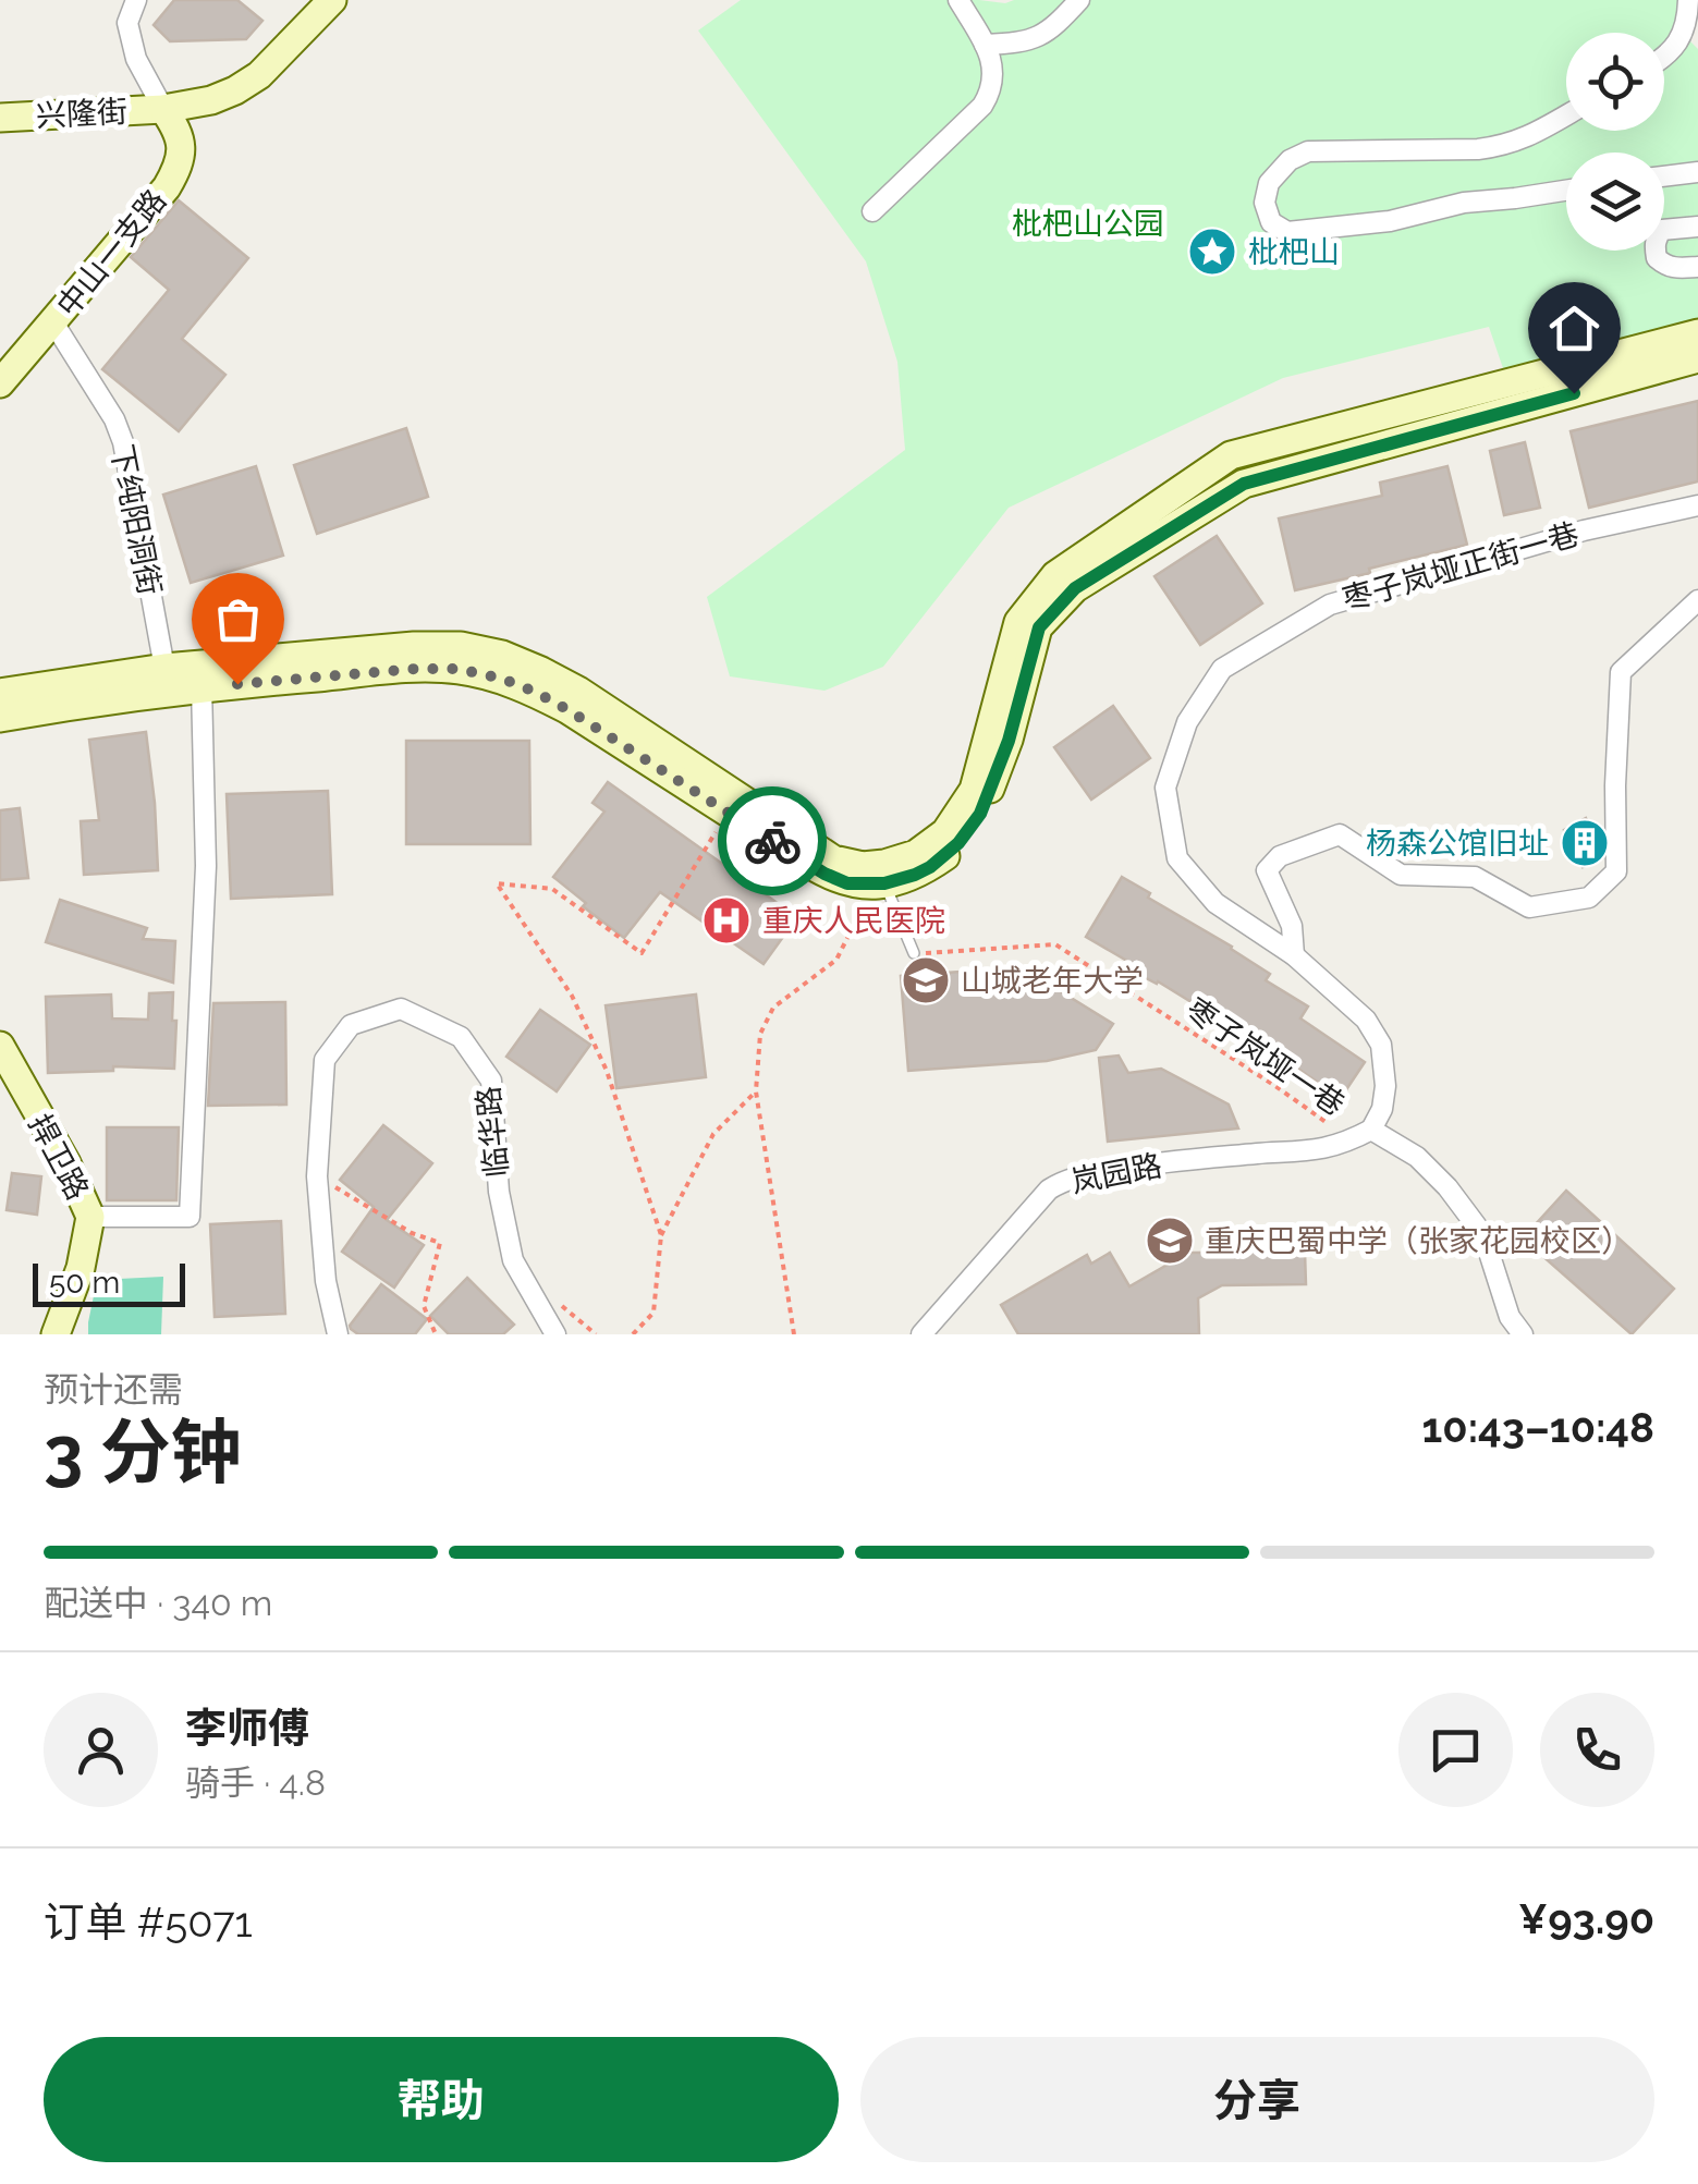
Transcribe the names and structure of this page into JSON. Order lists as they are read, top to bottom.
{
  "streets": {
    "main road": ["兴隆街", "中山一支路", "捍卫路"],
    "street": [
      "下纯阳洞街",
      "枣子岚垭正街一巷",
      "临华路",
      "岚园路"
    ],
    "path": ["枣子岚垭一巷"]
  },
  "crossings": [
    ["兴隆街", "中山一支路"],
    ["中山一支路", "下纯阳洞街"],
    ["枣子岚垭正街一巷", "岚园路"],
    ["枣子岚垭一巷", "岚园路"]
  ],
  "parks": ["枇杷山公园"],
  "places": {
    "place": ["枇杷山"],
    "building": ["杨森公馆旧址"],
    "hospital": ["重庆人民医院"],
    "school or university": ["山城老年大学", "重庆巴蜀中学（张家花园校区）"]
  },
  "scale_bar": "50 m",
  "page": {
    "scale": "50 m",
    "heading": ["3 分钟", "预计还需", "10:43–10:48"],
    "panel": [
      "李师傅",
      "骑手 · 4.8",
      "订单 #5071",
      "¥93.90"
    ],
    "bar": "配送中 · 340 m",
    "buttons": ["帮助", "分享"]
  }
}
